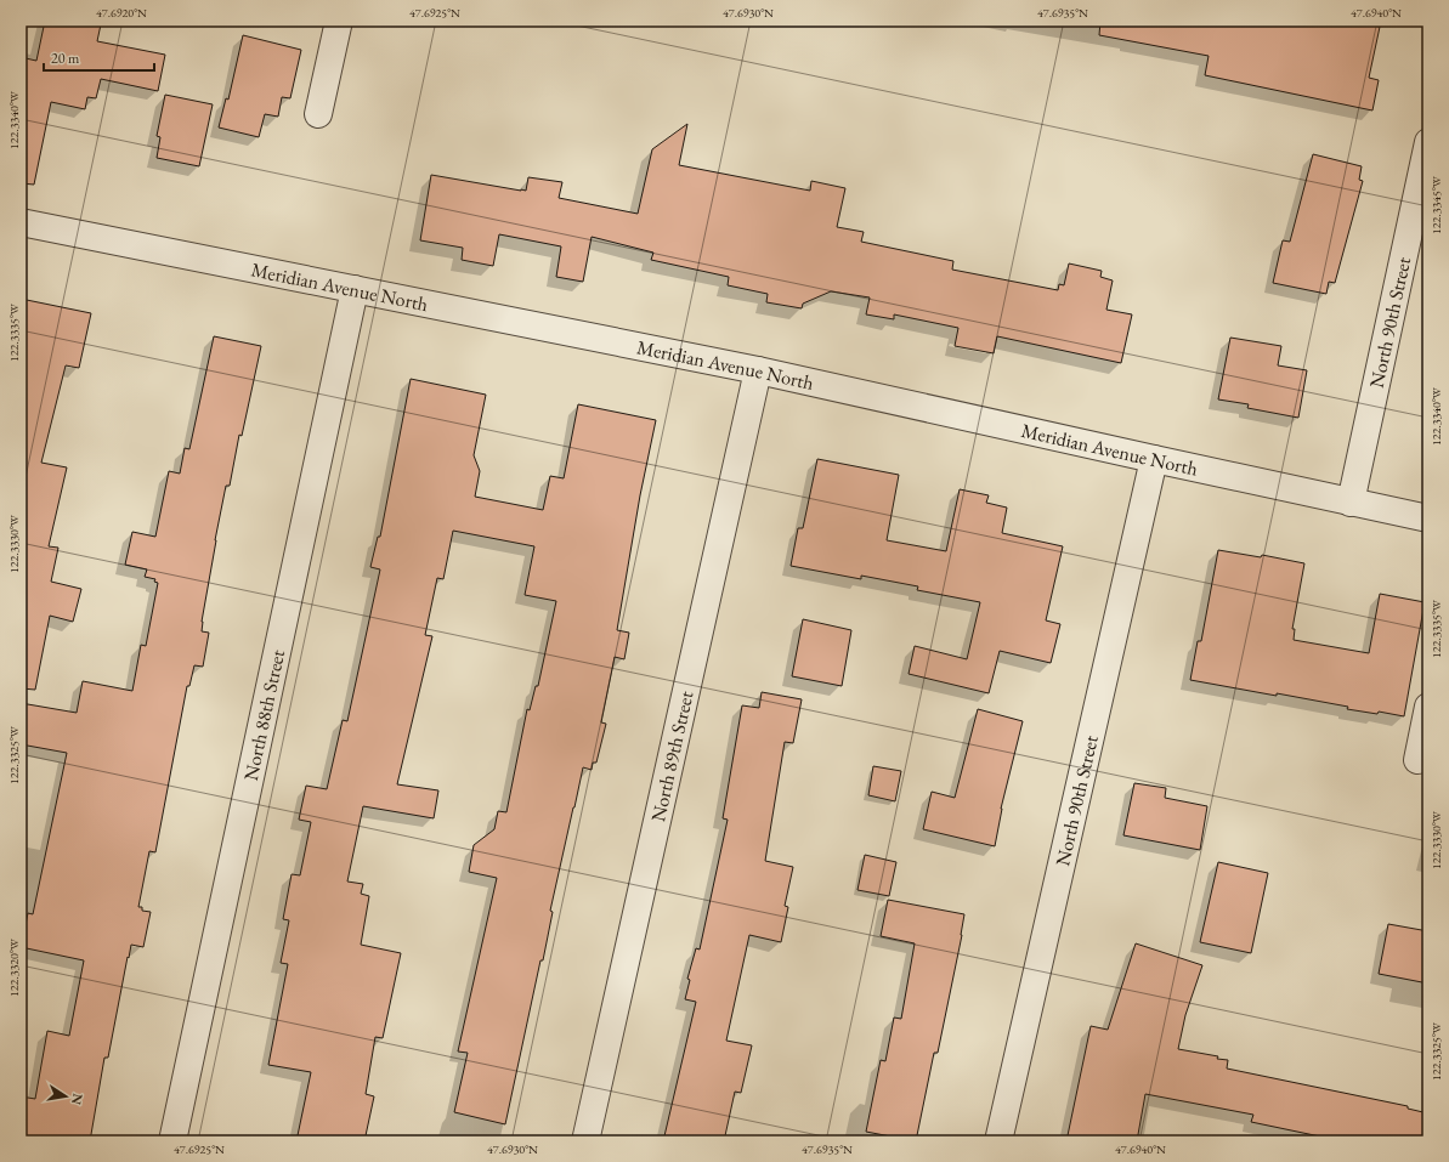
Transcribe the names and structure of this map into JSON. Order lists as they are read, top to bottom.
{
  "streets": {
    "street": [
      "Meridian Avenue North",
      "North 90th Street",
      "North 88th Street",
      "North 89th Street"
    ]
  },
  "crossings": [
    ["Meridian Avenue North", "North 90th Street"],
    ["Meridian Avenue North", "North 88th Street"],
    ["Meridian Avenue North", "North 89th Street"]
  ],
  "scale_bar": "20 m",
  "north": "right",
  "coordinates": [
    "47.6920°N",
    "47.6925°N",
    "47.6930°N",
    "47.6935°N",
    "47.6940°N",
    "122.3340°W",
    "122.3345°W",
    "122.3335°W",
    "122.3330°W",
    "122.3325°W",
    "122.3320°W"
  ]
}
